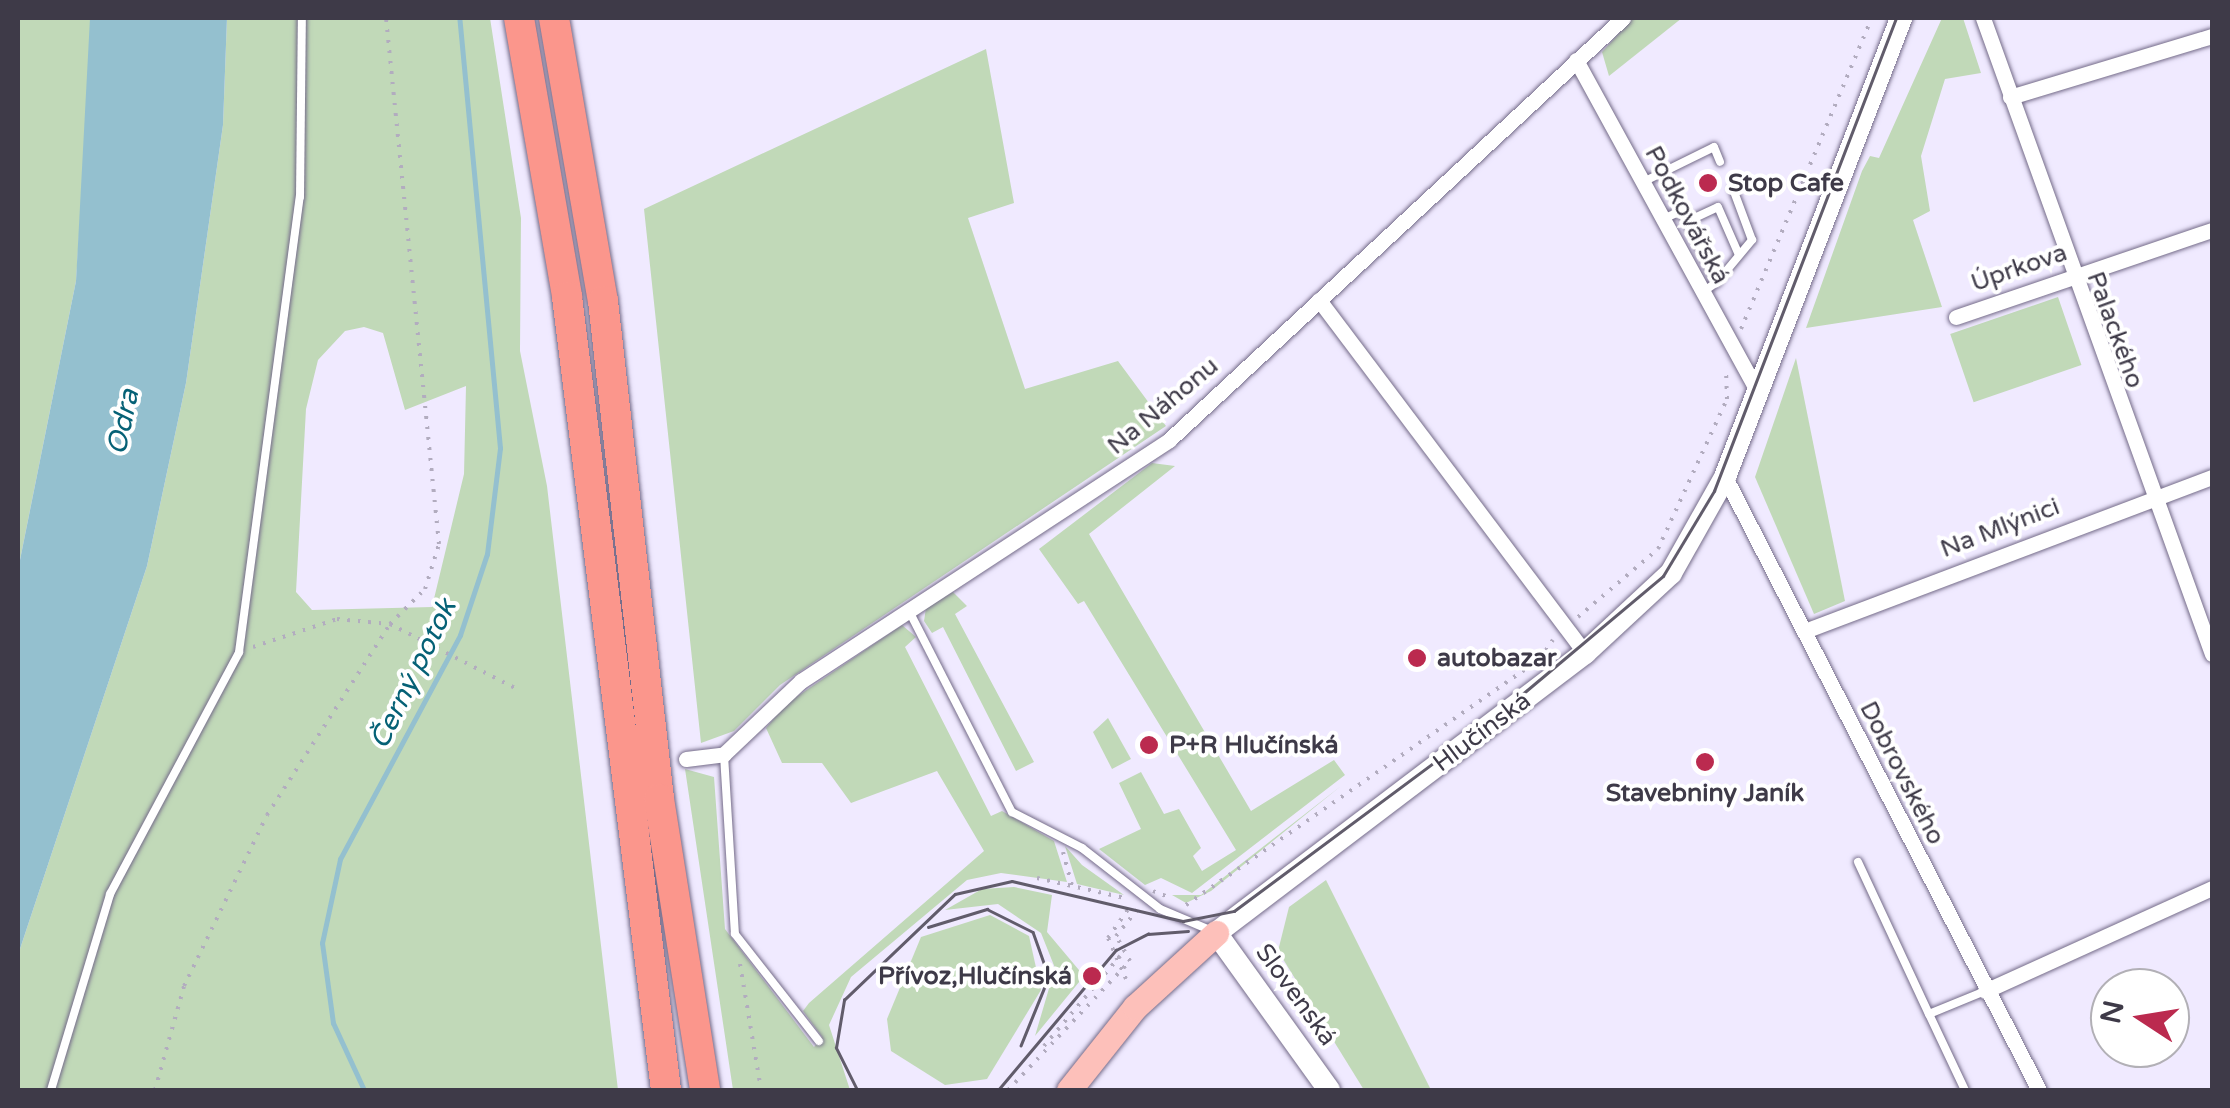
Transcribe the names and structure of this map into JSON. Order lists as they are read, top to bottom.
{
  "streets": {
    "main road": ["Hlučínská"],
    "street": [
      "Podkovářská",
      "Úprkova",
      "Palackého",
      "Na Náhonu",
      "Na Mlýnici",
      "Dobrovského",
      "Slovenská"
    ]
  },
  "crossings": [
    ["Podkovářská", "Na Náhonu"],
    ["Podkovářská", "Hlučínská"],
    ["Úprkova", "Palackého"],
    ["Palackého", "Na Mlýnici"],
    ["Na Mlýnici", "Dobrovského"],
    ["Hlučínská", "Dobrovského"],
    ["Hlučínská", "Slovenská"]
  ],
  "water": ["Odra", "Černý potok"],
  "places": [
    "Stop Cafe",
    "autobazar",
    "P+R Hlučínská",
    "Stavebniny Janík",
    "Přívoz,Hlučínská"
  ],
  "north": "left"
}
